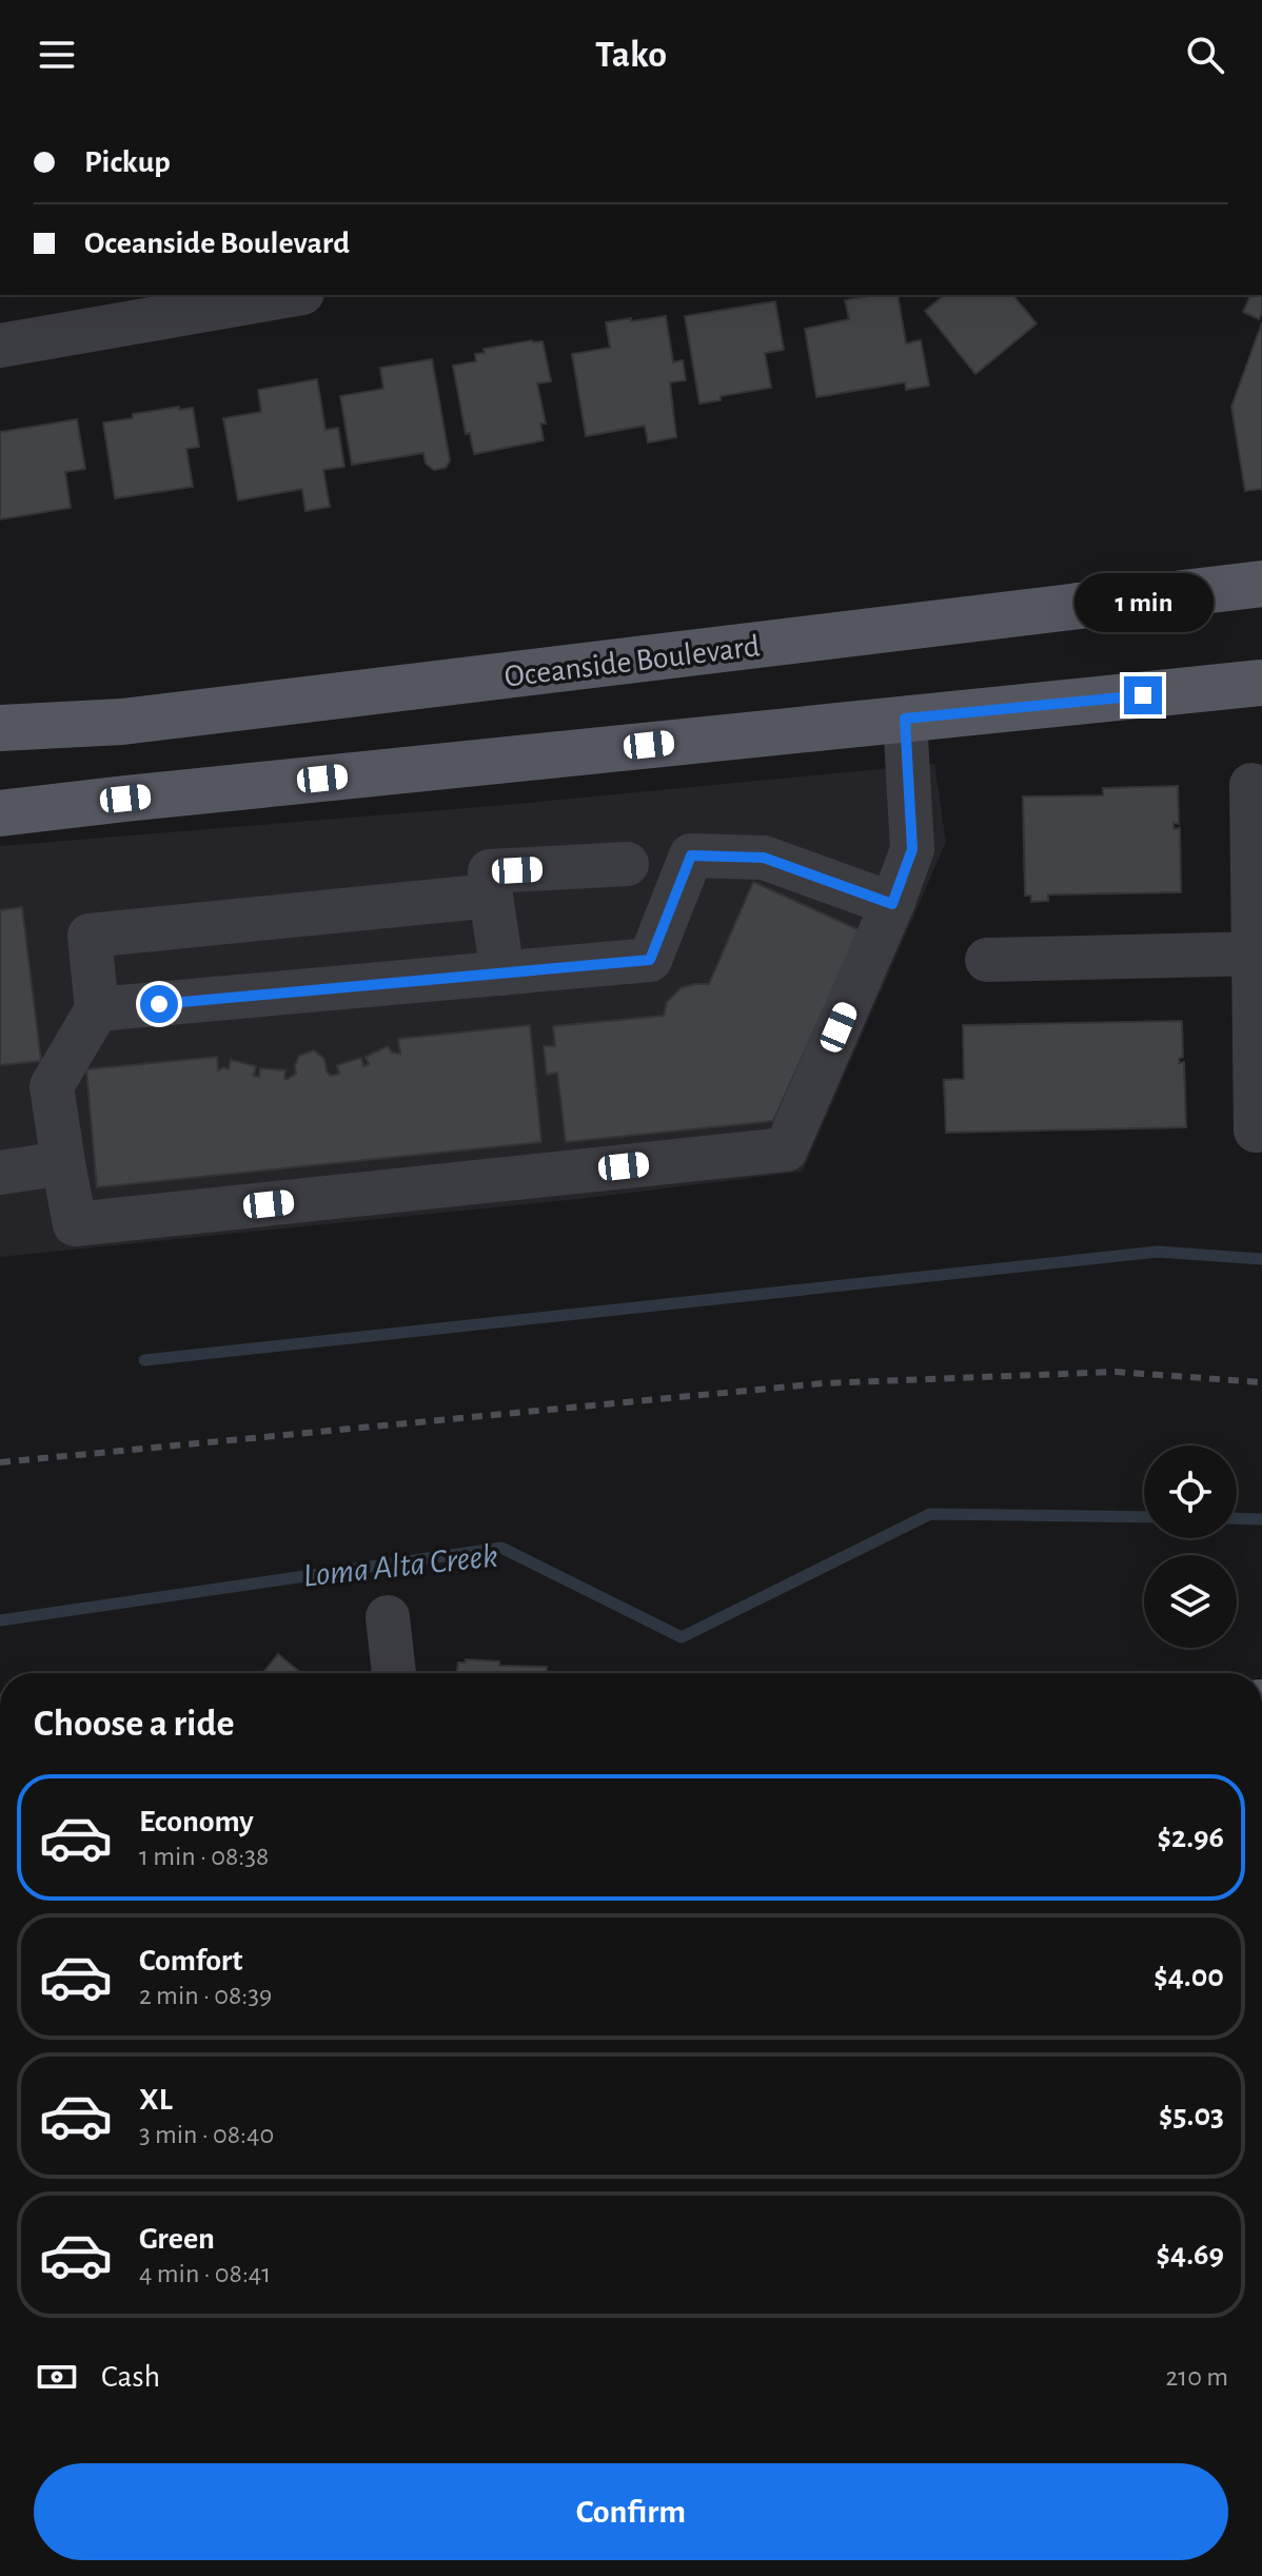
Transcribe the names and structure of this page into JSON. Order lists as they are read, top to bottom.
{
  "streets": {
    "main road": ["Oceanside Boulevard"]
  },
  "water": ["Loma Alta Creek"],
  "page": {
    "header": "Tako",
    "banner": ["Pickup", "Oceanside Boulevard"],
    "bubble": "1 min",
    "heading": "Choose a ride",
    "list": [
      {
        "name": "Economy",
        "note": "1 min · 08:38",
        "value": "$2.96"
      },
      {
        "name": "Comfort",
        "note": "2 min · 08:39",
        "value": "$4.00"
      },
      {
        "name": "XL",
        "note": "3 min · 08:40",
        "value": "$5.03"
      },
      {
        "name": "Green",
        "note": "4 min · 08:41",
        "value": "$4.69"
      }
    ],
    "pay": ["Cash", "210 m"],
    "buttons": "Confirm"
  }
}
